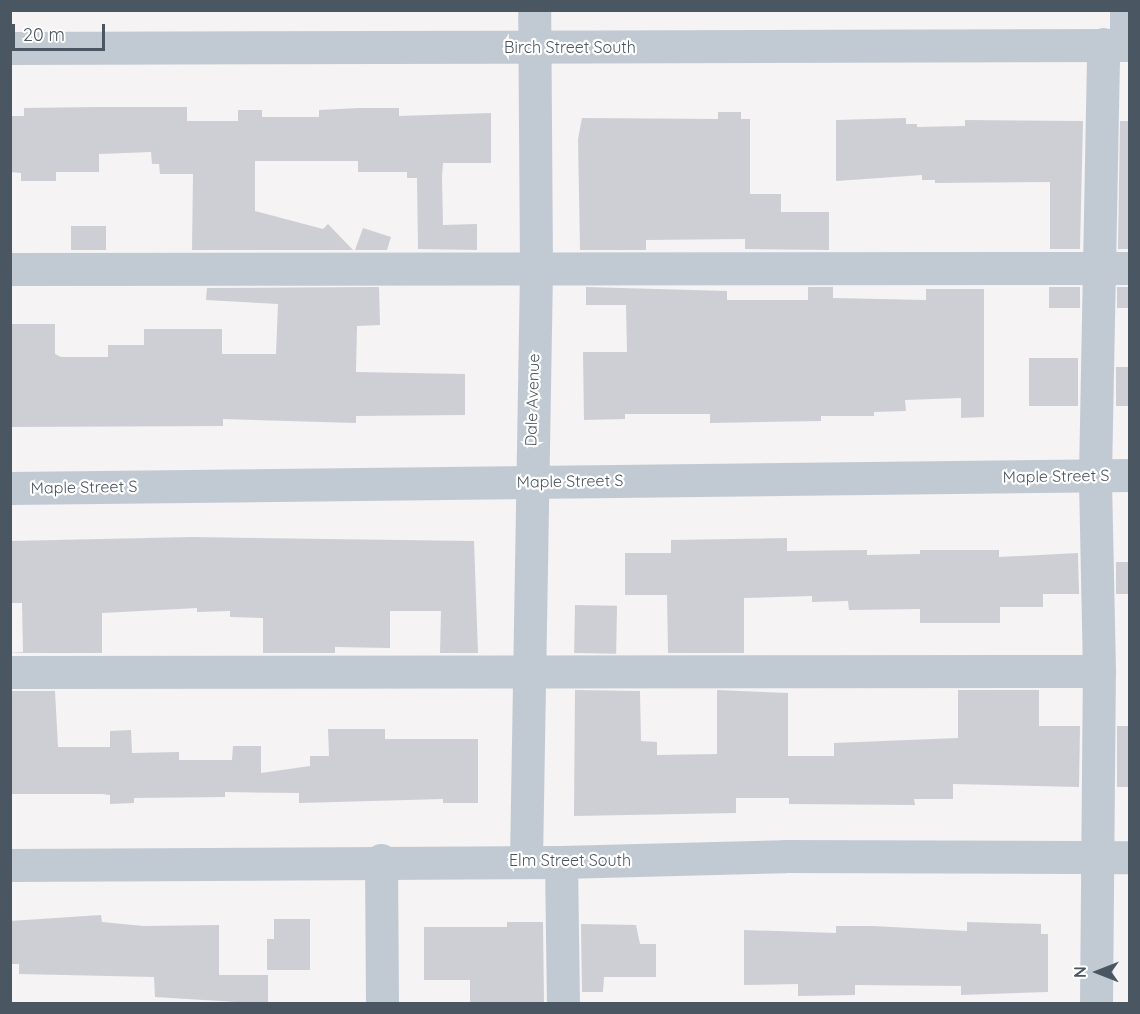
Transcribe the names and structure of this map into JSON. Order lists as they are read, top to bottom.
{
  "streets": {
    "street": [
      "Birch Street South",
      "Dale Avenue",
      "Maple Street S",
      "Elm Street South"
    ]
  },
  "crossings": [
    ["Birch Street South", "Dale Avenue"],
    ["Dale Avenue", "Maple Street S"],
    ["Dale Avenue", "Elm Street South"]
  ],
  "scale_bar": "20 m",
  "north": "left"
}
